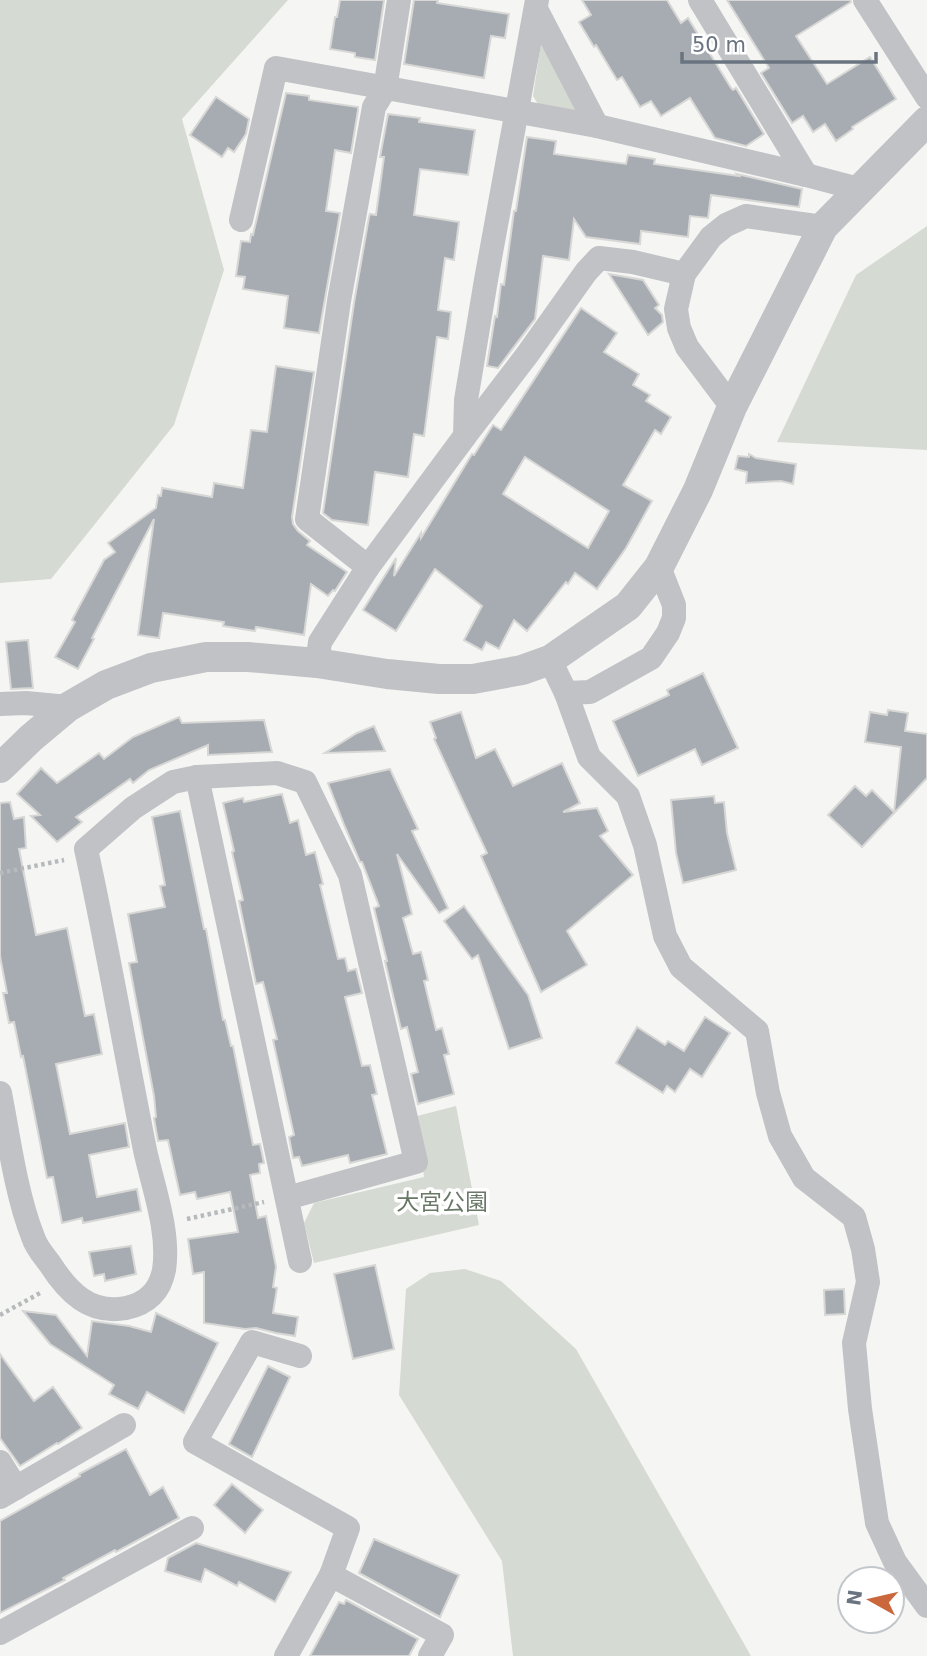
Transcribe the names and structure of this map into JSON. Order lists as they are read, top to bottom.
{
  "parks": ["大宮公園"],
  "scale_bar": "50 m",
  "north": "left"
}
